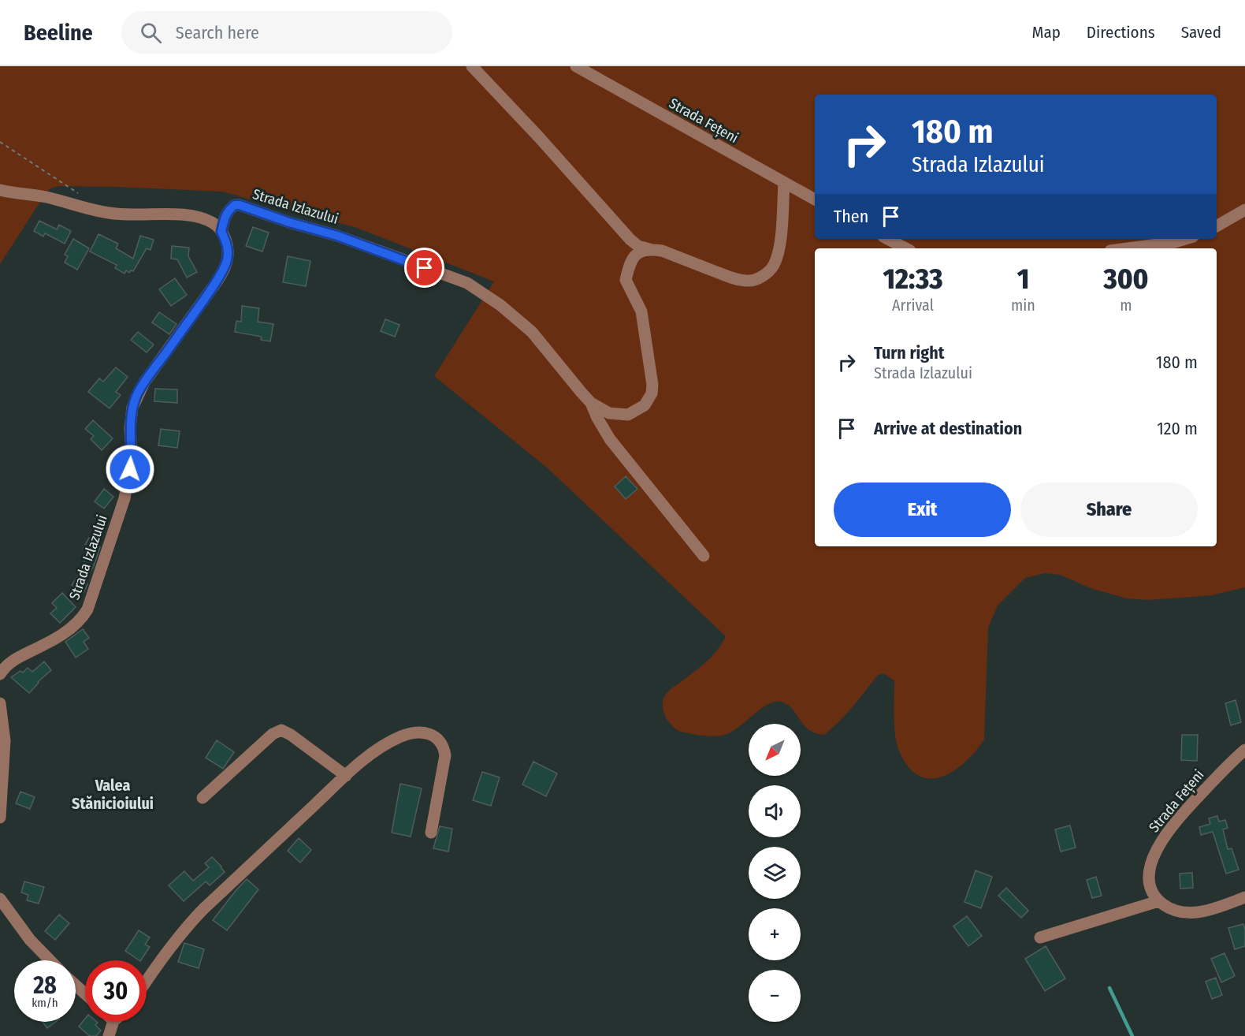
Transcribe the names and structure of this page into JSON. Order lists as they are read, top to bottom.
{
  "streets": {
    "street": ["Strada Fețeni", "Strada Izlazului"]
  },
  "districts": ["Valea Stănicioiului"],
  "north": "bottom left",
  "page": {
    "header": "Beeline",
    "search": "Search here",
    "nav": ["Map", "Directions", "Saved"],
    "turn": ["180 m", "Strada Izlazului"],
    "then": "Then",
    "eta": [
      "12:33",
      "Arrival",
      "1",
      "min",
      "300",
      "m"
    ],
    "list": [
      {
        "name": "Turn right",
        "note": "Strada Izlazului",
        "value": "180 m"
      },
      {
        "name": "Arrive at destination",
        "value": "120 m"
      }
    ],
    "buttons": ["Exit", "Share"],
    "map_buttons": ["+", "−"],
    "speed": "28 km/h",
    "limit": "30"
  }
}
